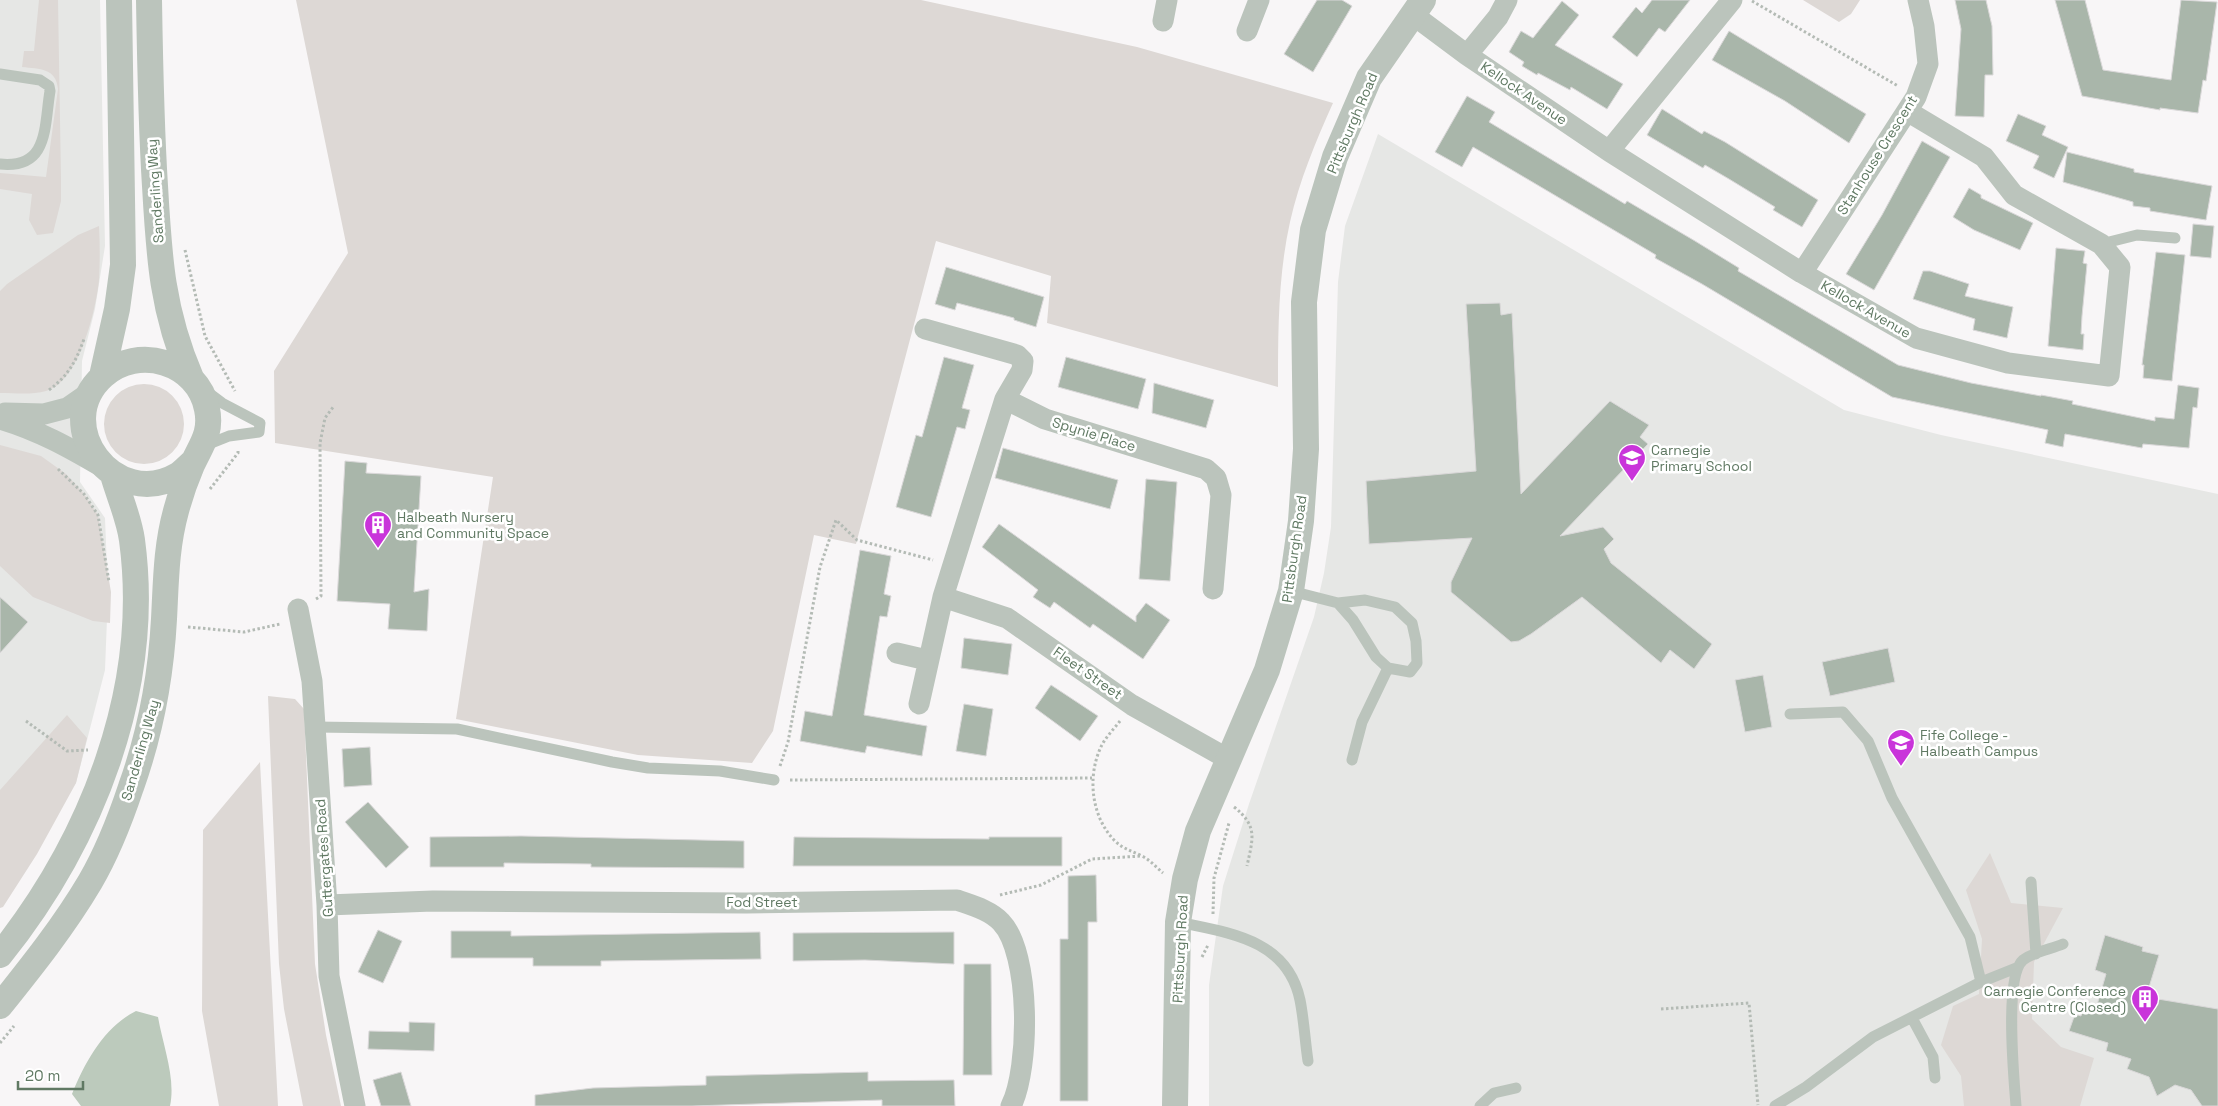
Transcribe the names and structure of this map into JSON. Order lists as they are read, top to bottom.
{
  "streets": {
    "street": [
      "Kellock Avenue",
      "Pittsburgh Road",
      "Stanhouse Crescent",
      "Sanderling Way",
      "Spynie Place",
      "Fleet Street",
      "Guttergates Road",
      "Fod Street"
    ]
  },
  "crossings": [
    ["Kellock Avenue", "Pittsburgh Road"],
    ["Kellock Avenue", "Stanhouse Crescent"],
    ["Pittsburgh Road", "Fleet Street"],
    ["Guttergates Road", "Fod Street"]
  ],
  "places": {
    "school or university": ["Carnegie Primary School", "Fife College - Halbeath Campus"],
    "building": ["Halbeath Nursery and Community Space", "Carnegie Conference Centre (Closed)"]
  },
  "scale_bar": "20 m"
}
